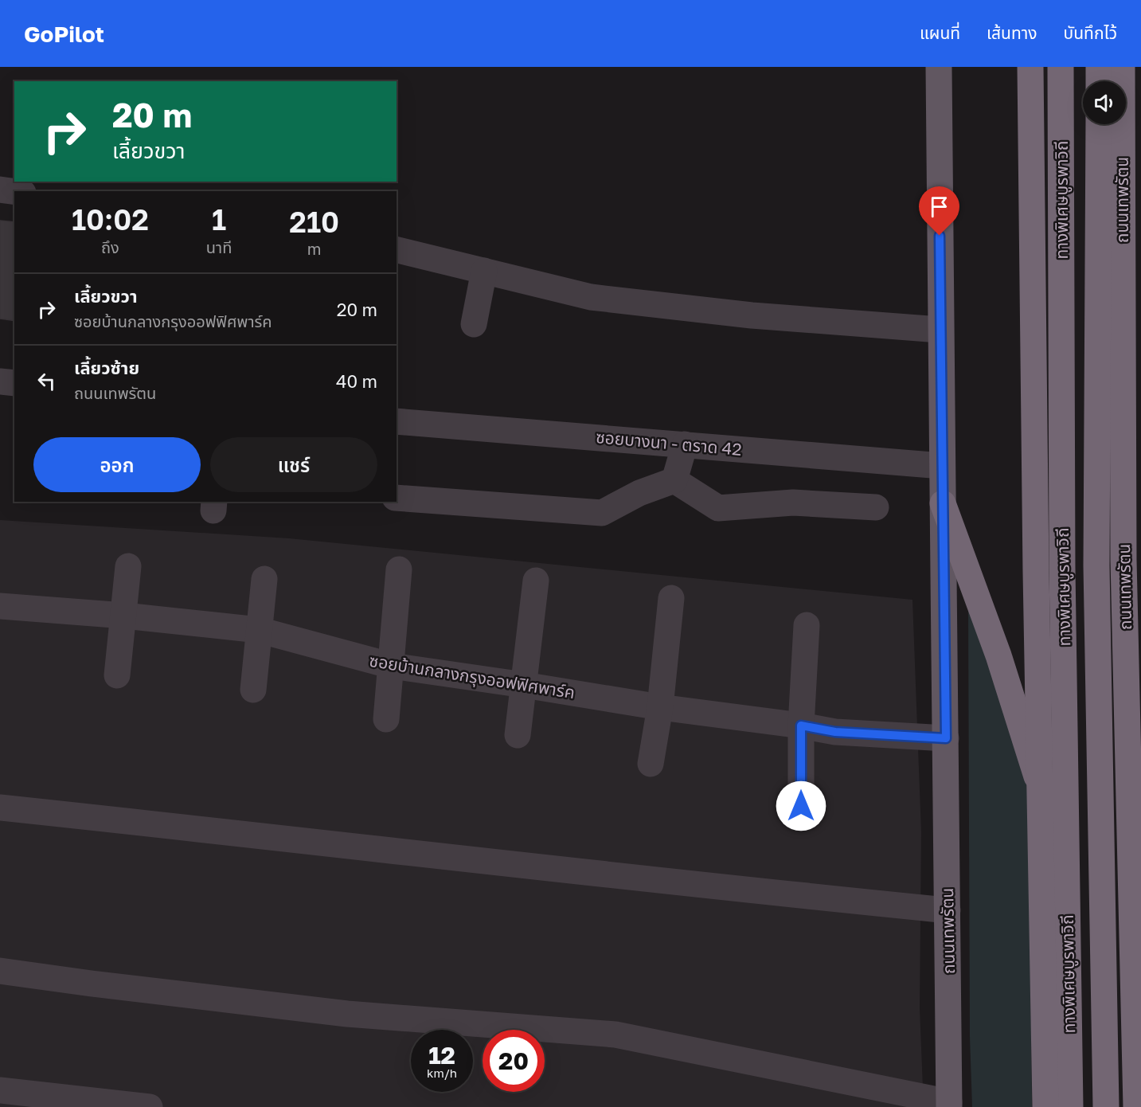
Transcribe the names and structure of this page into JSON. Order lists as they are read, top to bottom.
{
  "streets": {
    "highway": ["ทางพิเศษบูรพาวิถี", "ถนนเทพรัตน"],
    "street": ["ซอยบางนา - ตราด 42", "ซอยบ้านกลางกรุงออฟฟิศพาร์ค"]
  },
  "crossings": [
    ["ถนนเทพรัตน", "ซอยบางนา - ตราด 42"],
    ["ถนนเทพรัตน", "ซอยบ้านกลางกรุงออฟฟิศพาร์ค"]
  ],
  "page": {
    "header": "GoPilot",
    "nav": ["แผนที่", "เส้นทาง", "บันทึกไว้"],
    "turn": ["20 m", "เลี้ยวขวา"],
    "eta": [
      "10:02",
      "ถึง",
      "1",
      "นาที",
      "210",
      "m"
    ],
    "list": [
      {
        "name": "เลี้ยวขวา",
        "note": "ซอยบ้านกลางกรุงออฟฟิศพาร์ค",
        "value": "20 m"
      },
      {
        "name": "เลี้ยวซ้าย",
        "note": "ถนนเทพรัตน",
        "value": "40 m"
      }
    ],
    "buttons": ["ออก", "แชร์"],
    "speed": "12 km/h",
    "limit": "20"
  }
}
